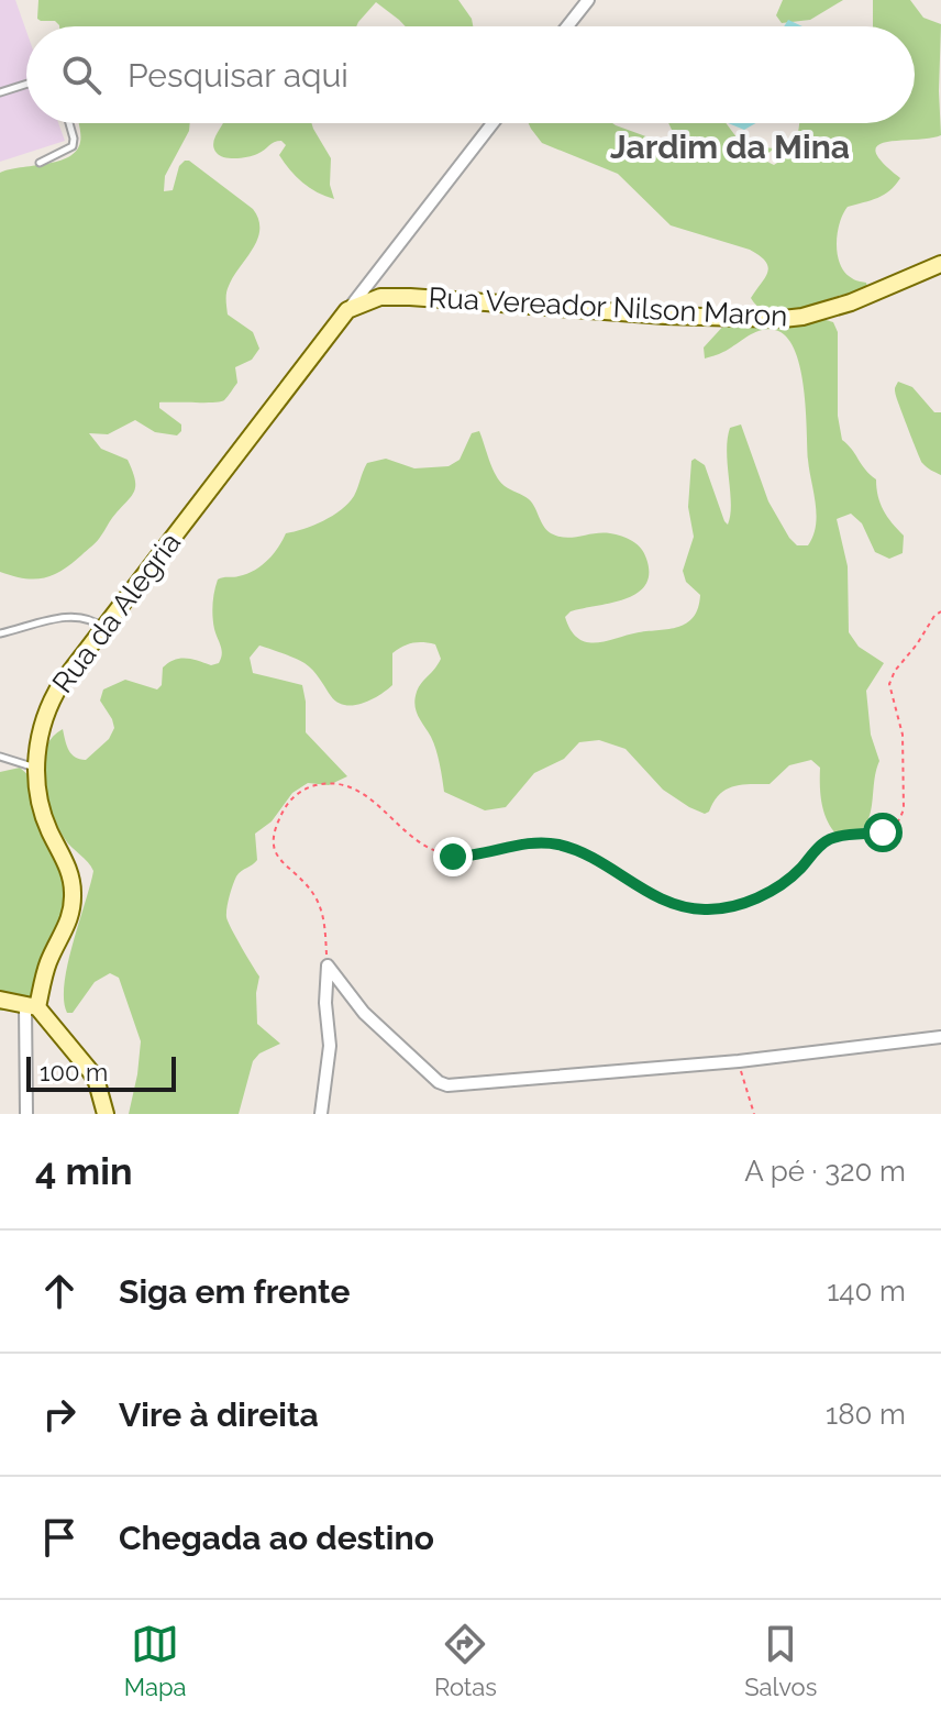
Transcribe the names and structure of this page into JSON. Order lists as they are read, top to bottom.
{
  "streets": {
    "main road": ["Rua Vereador Nilson Maron", "Rua da Alegria"]
  },
  "crossings": [
    ["Rua Vereador Nilson Maron", "Rua da Alegria"]
  ],
  "districts": ["Jardim da Mina"],
  "scale_bar": "100 m",
  "page": {
    "search": "Pesquisar aqui",
    "scale": "100 m",
    "heading": ["4 min", "A pé · 320 m"],
    "list": [
      ["Siga em frente", "140 m"],
      ["Vire à direita", "180 m"],
      "Chegada ao destino"
    ],
    "nav": ["Mapa", "Rotas", "Salvos"]
  }
}
